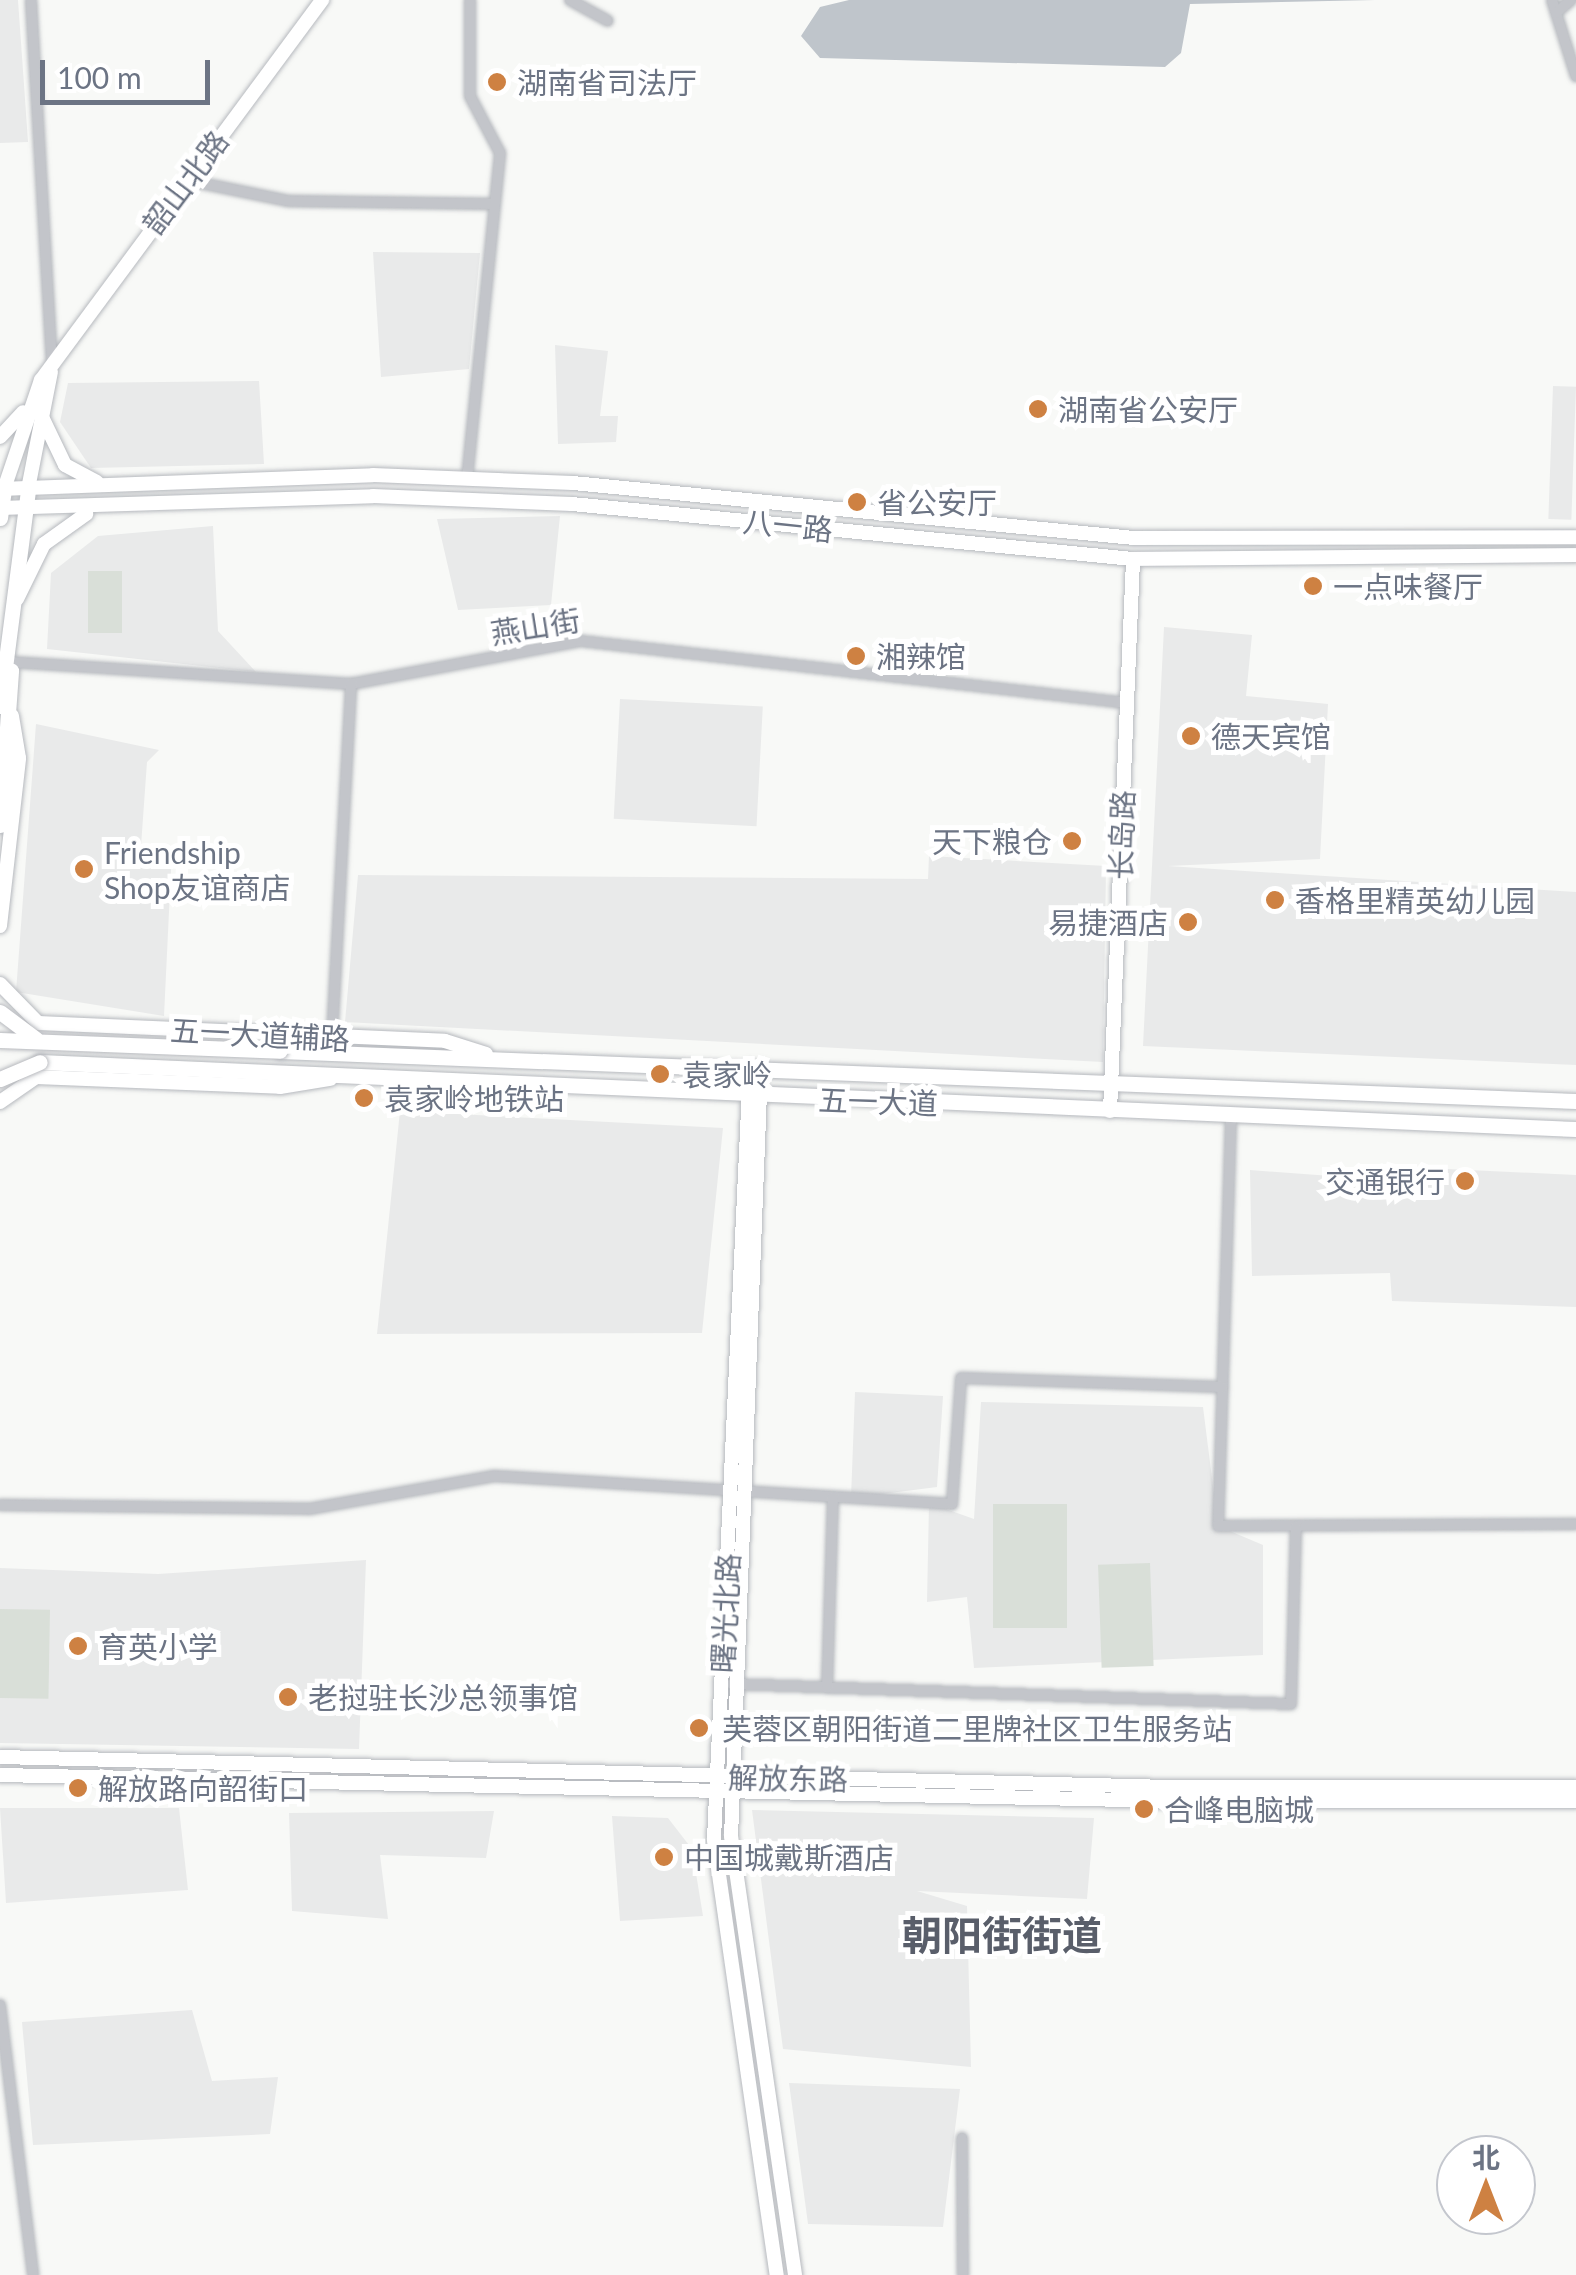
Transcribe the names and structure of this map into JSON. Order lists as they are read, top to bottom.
{
  "streets": {
    "main road": [
      "韶山北路",
      "八一路",
      "长岛路",
      "五一大道辅路",
      "五一大道",
      "曙光北路",
      "解放东路"
    ],
    "street": ["燕山街"]
  },
  "crossings": [
    ["韶山北路", "八一路"],
    ["韶山北路", "燕山街"],
    ["八一路", "长岛路"],
    ["燕山街", "长岛路"],
    ["长岛路", "五一大道"],
    ["五一大道辅路", "五一大道"],
    ["五一大道", "曙光北路"],
    ["曙光北路", "解放东路"]
  ],
  "districts": ["朝阳街街道"],
  "places": [
    "湖南省司法厅",
    "湖南省公安厅",
    "省公安厅",
    "一点味餐厅",
    "湘辣馆",
    "德天宾馆",
    "天下粮仓",
    "Friendship Shop友谊商店",
    "香格里精英幼儿园",
    "易捷酒店",
    "袁家岭",
    "袁家岭地铁站",
    "交通银行",
    "育英小学",
    "老挝驻长沙总领事馆",
    "芙蓉区朝阳街道二里牌社区卫生服务站",
    "解放路向韶街口",
    "合峰电脑城",
    "中国城戴斯酒店"
  ],
  "scale_bar": "100 m",
  "north": "top"
}
